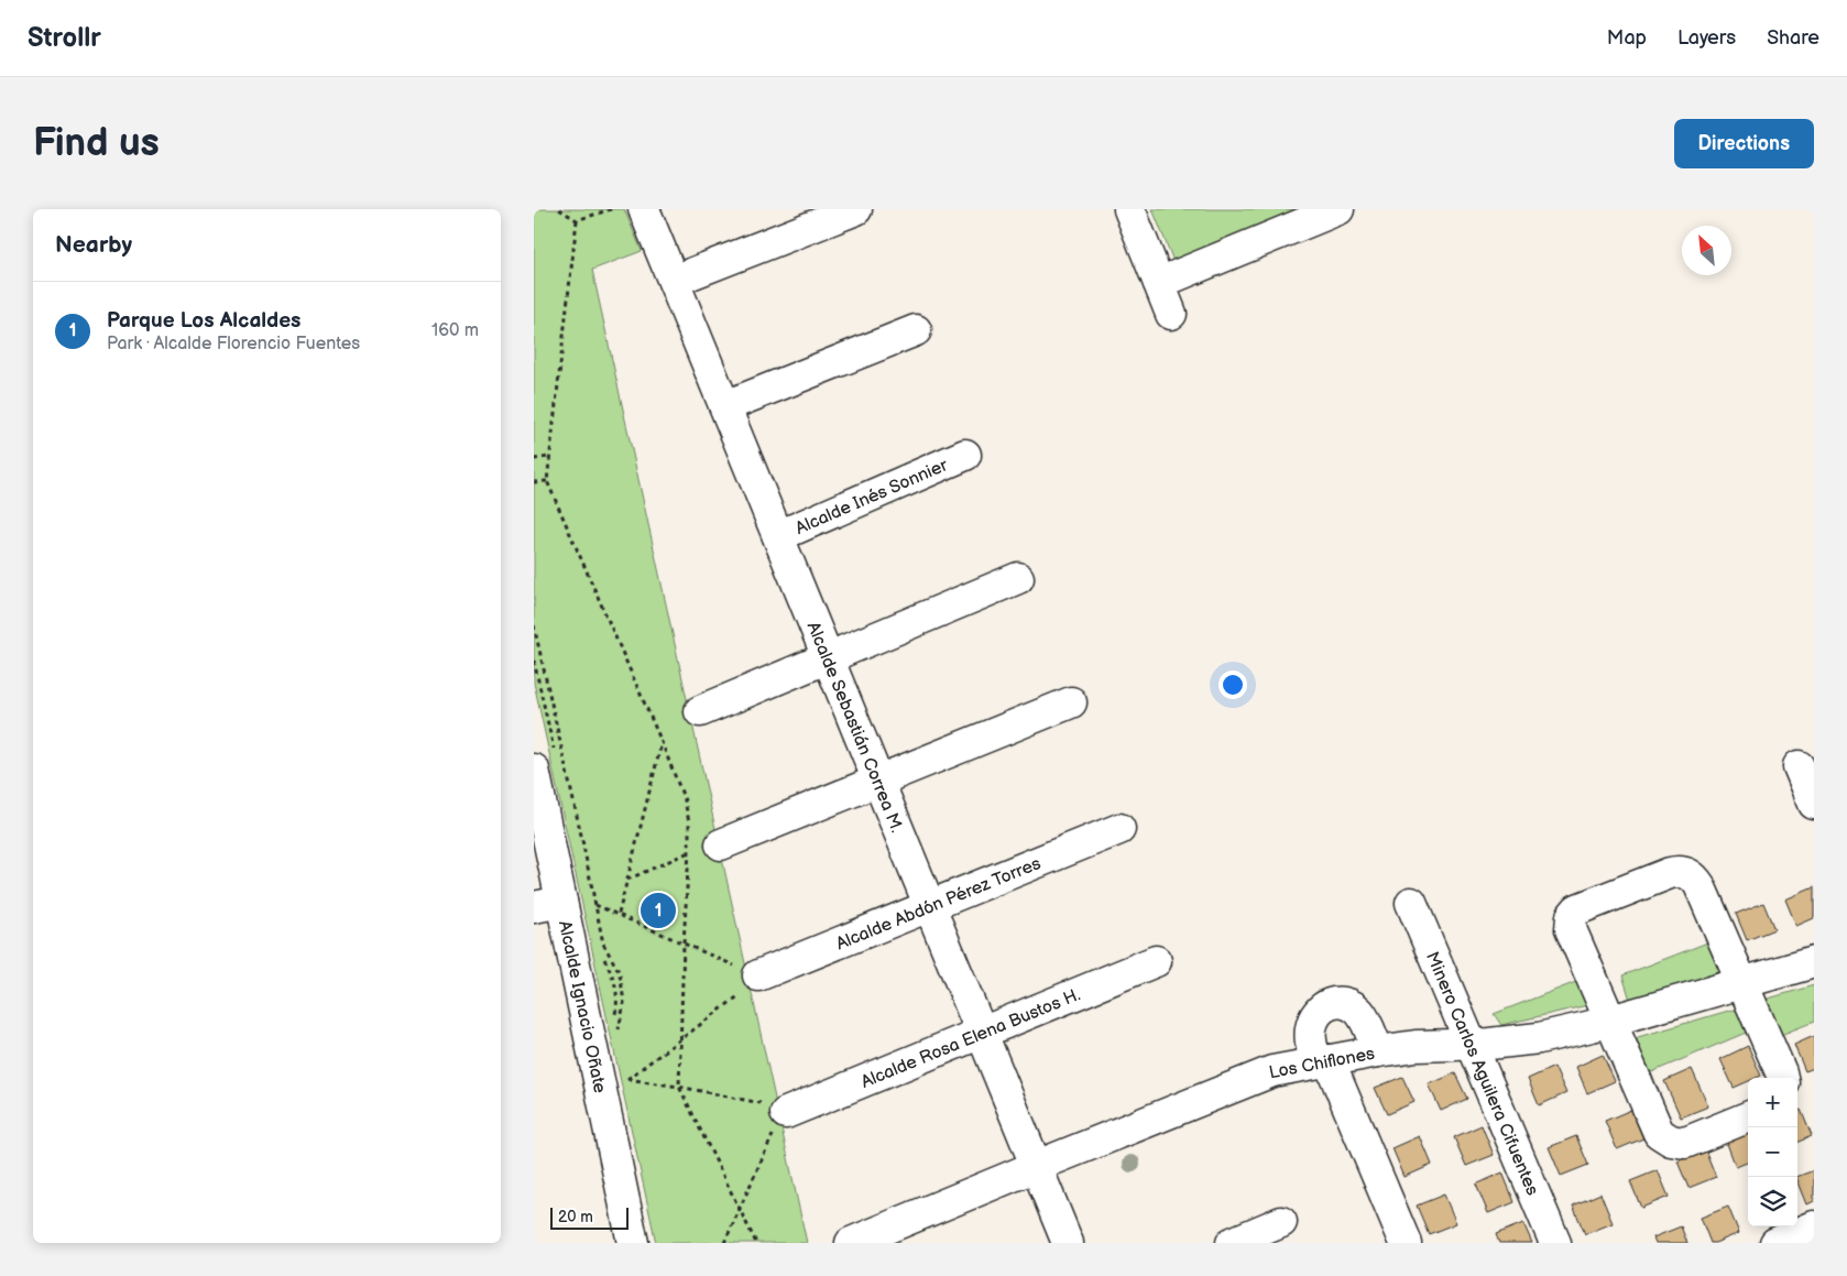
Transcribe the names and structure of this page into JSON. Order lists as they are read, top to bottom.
{
  "streets": {
    "street": [
      "Alcalde Inés Sonnier",
      "Alcalde Sebastián Correa M.",
      "Alcalde Abdón Pérez Torres",
      "Alcalde Ignacio Oñate",
      "Alcalde Rosa Elena Bustos H.",
      "Los Chiflones",
      "Minero Carlos Aguilera Cifuentes"
    ]
  },
  "crossings": [
    ["Alcalde Inés Sonnier", "Alcalde Sebastián Correa M."],
    ["Alcalde Sebastián Correa M.", "Alcalde Abdón Pérez Torres"],
    ["Alcalde Sebastián Correa M.", "Alcalde Rosa Elena Bustos H."],
    ["Alcalde Sebastián Correa M.", "Los Chiflones"],
    ["Los Chiflones", "Minero Carlos Aguilera Cifuentes"]
  ],
  "scale_bar": "20 m",
  "north": "top left",
  "page": {
    "header": "Strollr",
    "nav": ["Map", "Layers", "Share"],
    "buttons": "Directions",
    "title": "Find us",
    "heading": "Nearby",
    "list": [
      {
        "mark": "1",
        "name": "Parque Los Alcaldes",
        "note": "Park · Alcalde Florencio Fuentes",
        "value": "160 m"
      }
    ],
    "pins": "1",
    "map_buttons": ["+", "−"],
    "scale": "20 m"
  }
}
